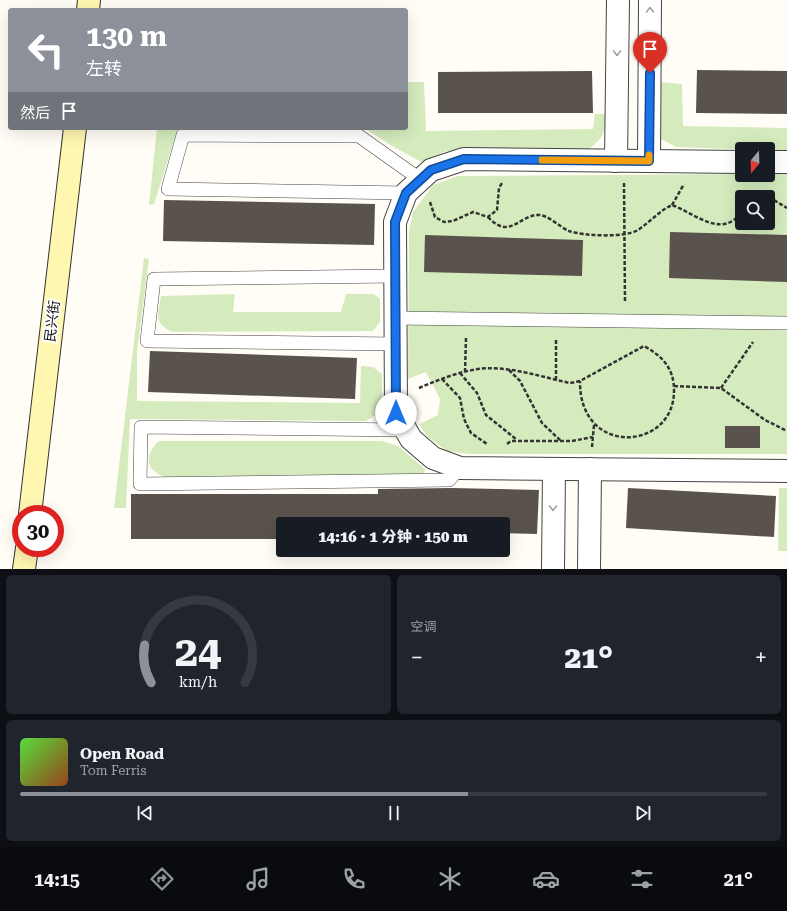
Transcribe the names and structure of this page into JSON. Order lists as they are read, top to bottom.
{
  "streets": {
    "street": ["民兴街"]
  },
  "north": "bottom",
  "page": {
    "turn": ["130 m", "左转"],
    "then": "然后",
    "limit": "30",
    "trip": "14:16 · 1 分钟 · 150 m",
    "tile": "空调",
    "heat": ["−", "21°", "+"],
    "song": ["Open Road", "Tom Ferris"],
    "tabs": ["14:15", "21°"],
    "gauge": ["24", "km/h"]
  }
}
